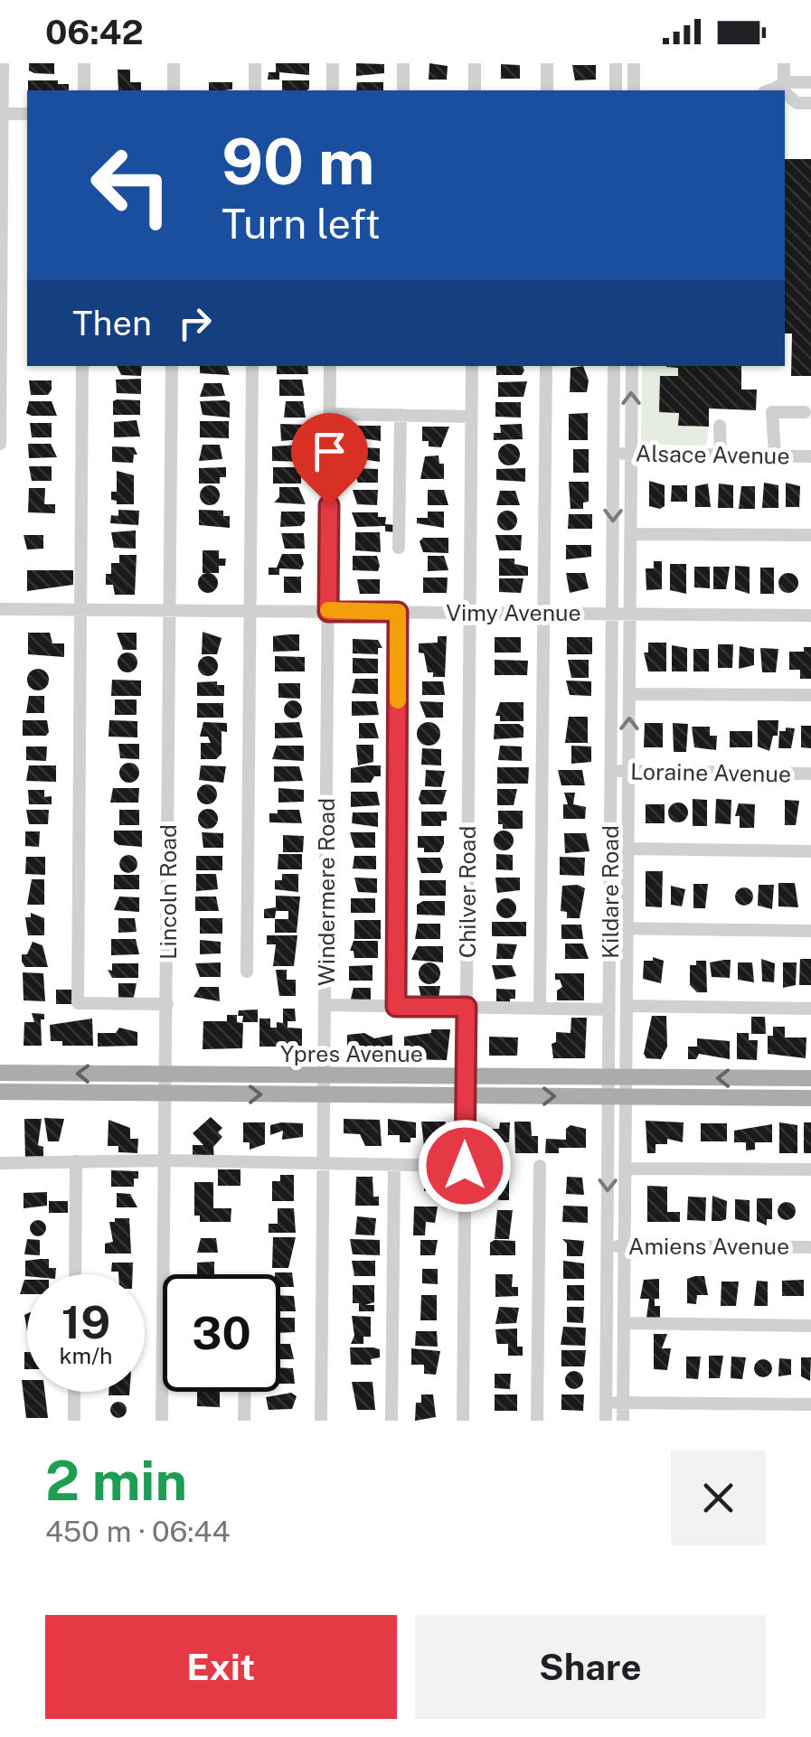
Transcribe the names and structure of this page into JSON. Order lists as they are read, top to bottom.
{
  "streets": {
    "main road": ["Ypres Avenue"],
    "street": [
      "Alsace Avenue",
      "Vimy Avenue",
      "Loraine Avenue",
      "Lincoln Road",
      "Windermere Road",
      "Chilver Road",
      "Kildare Road",
      "Amiens Avenue"
    ]
  },
  "crossings": [
    ["Alsace Avenue", "Kildare Road"],
    ["Vimy Avenue", "Lincoln Road"],
    ["Vimy Avenue", "Windermere Road"],
    ["Vimy Avenue", "Chilver Road"],
    ["Vimy Avenue", "Kildare Road"],
    ["Loraine Avenue", "Kildare Road"],
    ["Lincoln Road", "Ypres Avenue"],
    ["Windermere Road", "Ypres Avenue"],
    ["Chilver Road", "Ypres Avenue"],
    ["Kildare Road", "Ypres Avenue"],
    ["Kildare Road", "Amiens Avenue"]
  ],
  "page": {
    "status": "06:42",
    "turn": ["90 m", "Turn left"],
    "then": "Then",
    "speed": "19 km/h",
    "limit": "30",
    "heading": ["2 min", "450 m · 06:44"],
    "buttons": ["Exit", "Share"]
  }
}
